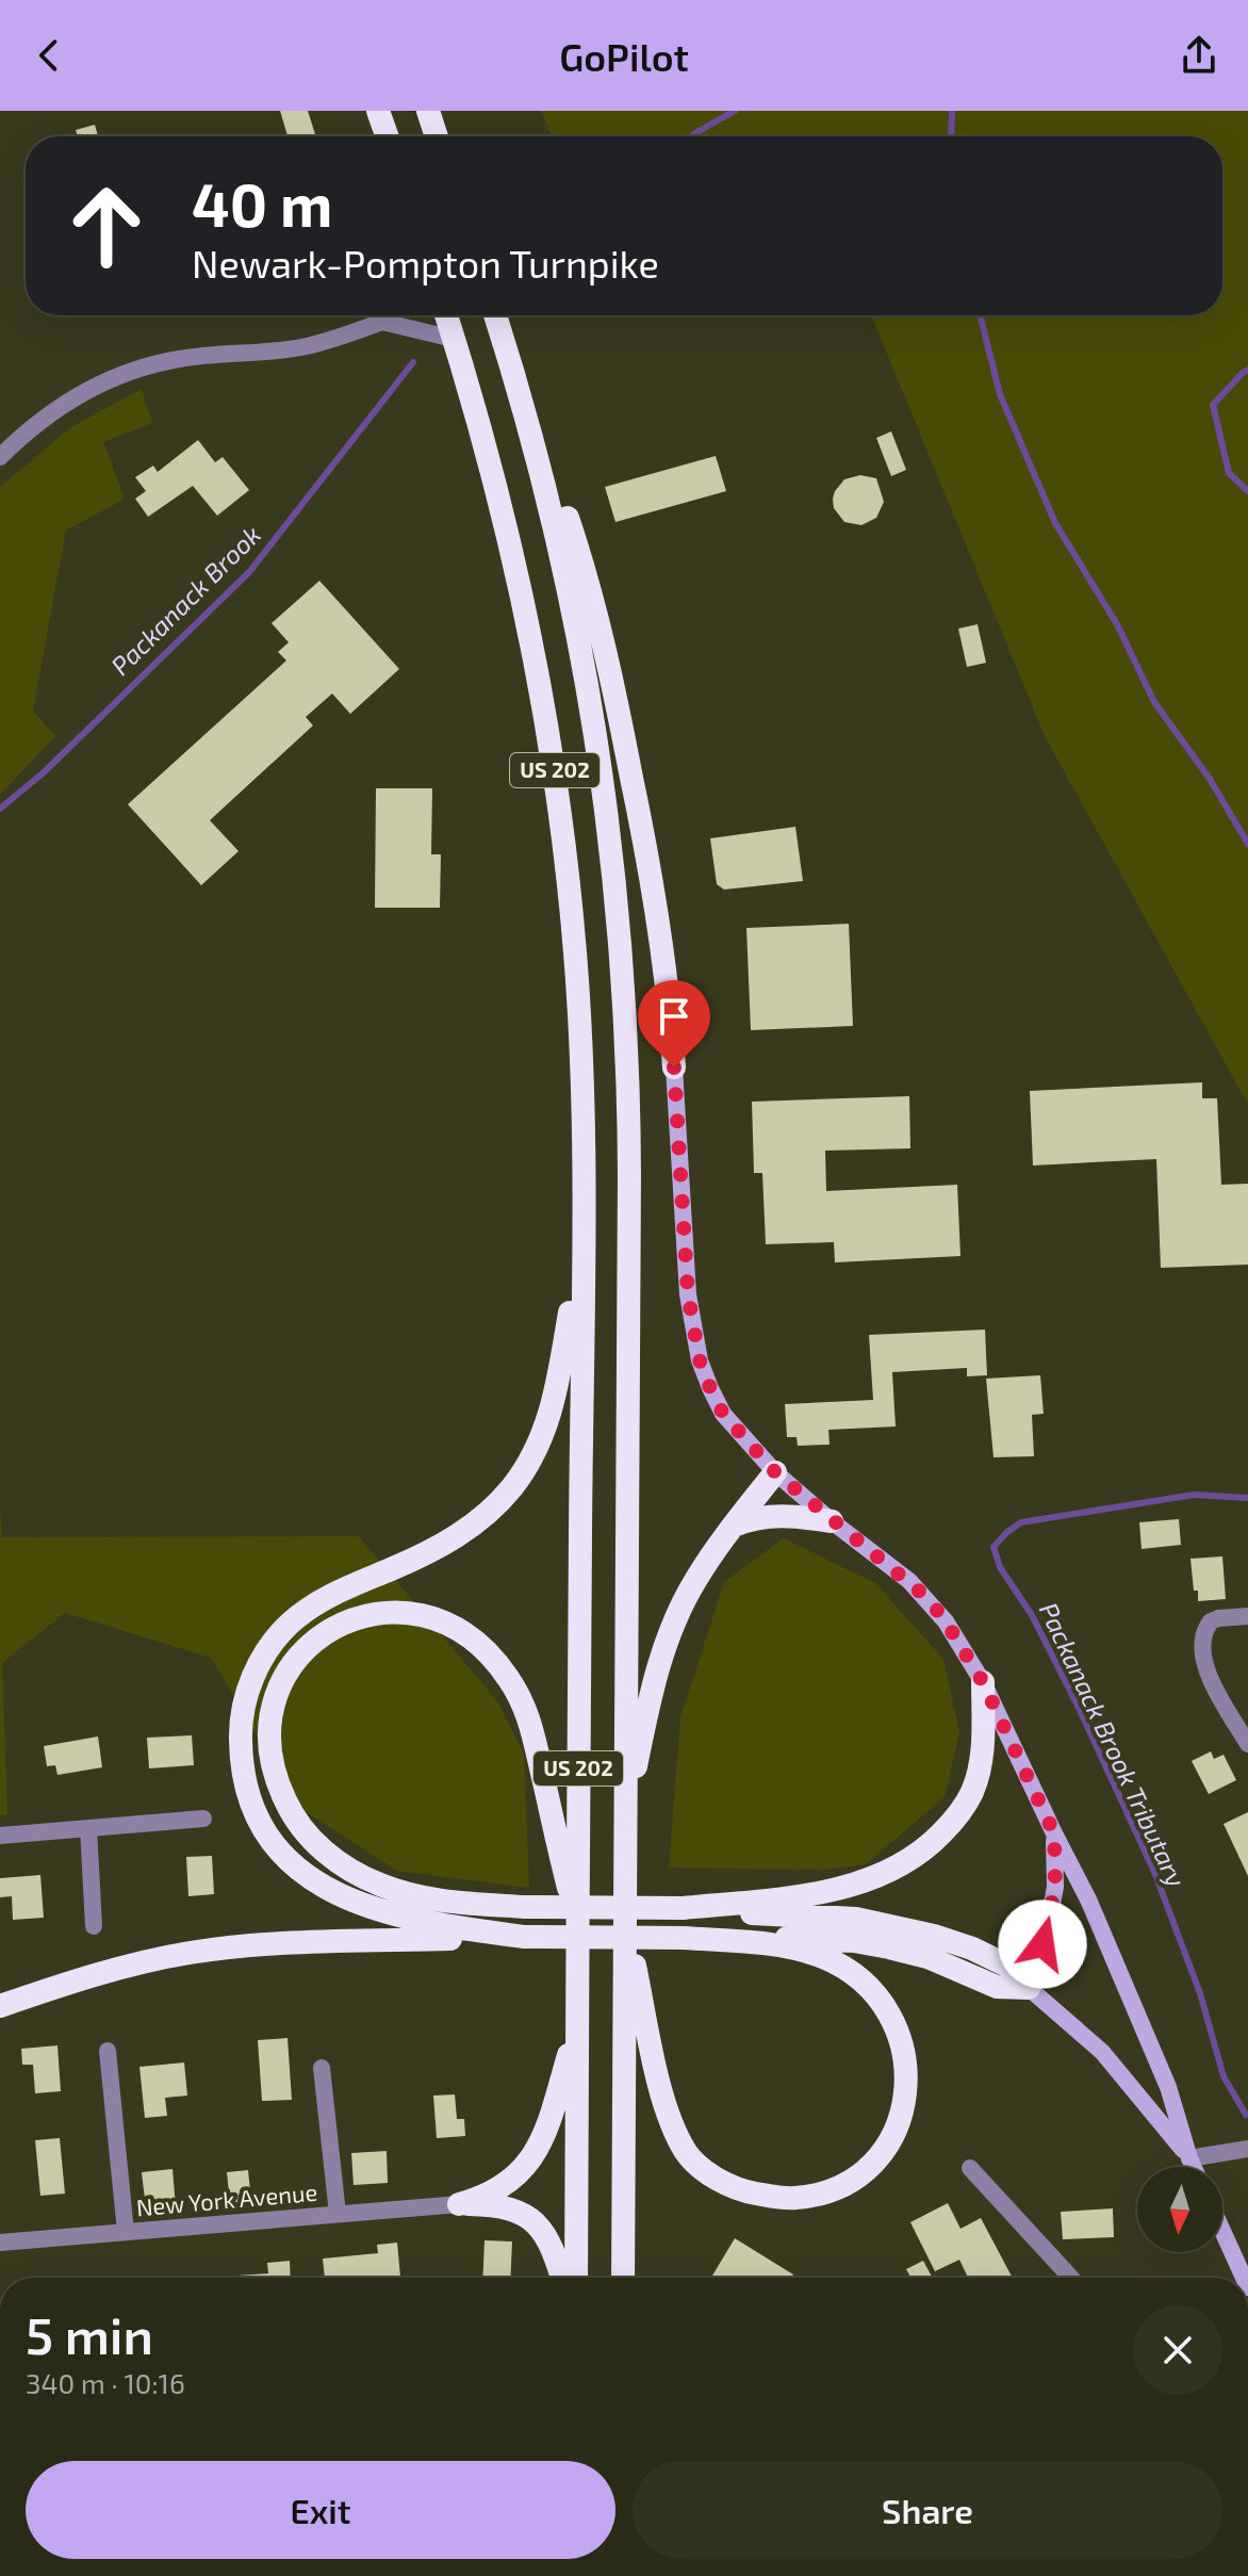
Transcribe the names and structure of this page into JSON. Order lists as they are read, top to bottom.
{
  "streets": {
    "highway": ["US 202"],
    "street": ["New York Avenue"]
  },
  "water": ["Packanack Brook", "Packanack Brook Tributary"],
  "north": "bottom",
  "page": {
    "header": "GoPilot",
    "turn": ["40 m", "Newark-Pompton Turnpike"],
    "heading": ["5 min", "340 m · 10:16"],
    "buttons": ["Exit", "Share"]
  }
}
